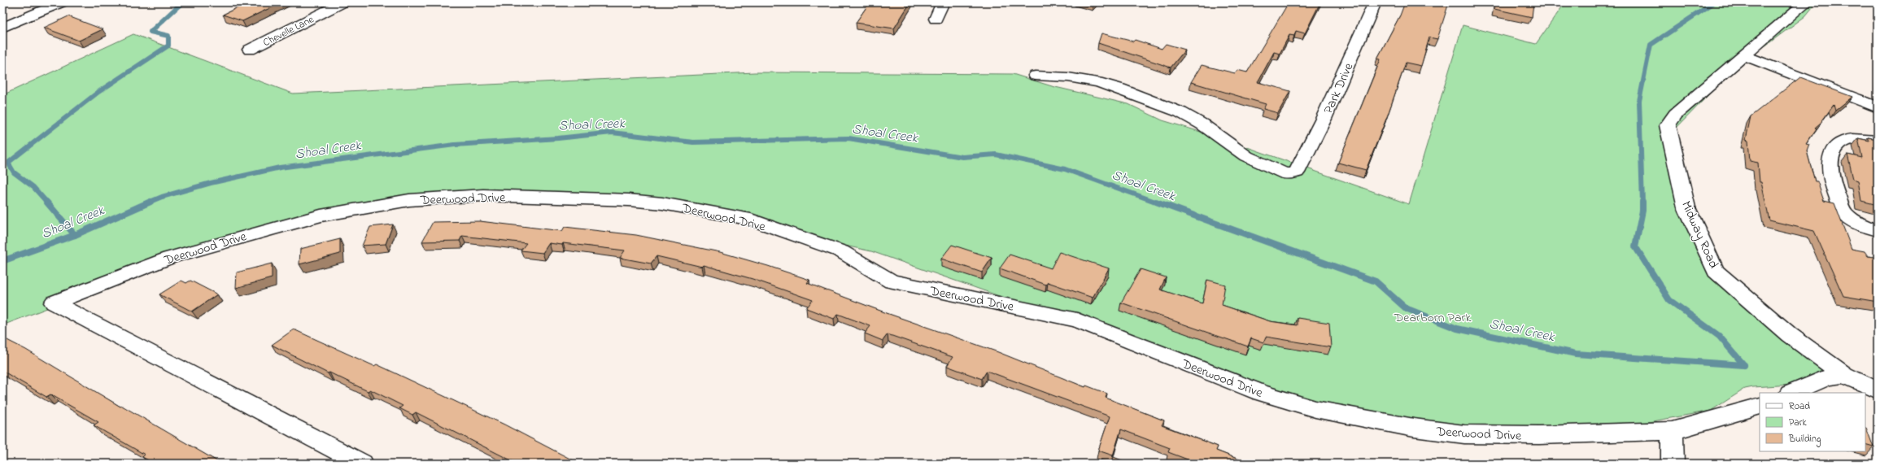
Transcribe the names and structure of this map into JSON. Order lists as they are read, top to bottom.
{
  "streets": {
    "street": [
      "Chevelle Lane",
      "Park Drive",
      "Deerwood Drive",
      "Midway Road"
    ]
  },
  "water": ["Shoal Creek"],
  "parks": ["Dearborn Park"],
  "legend": ["Road", "Park", "Building"]
}
